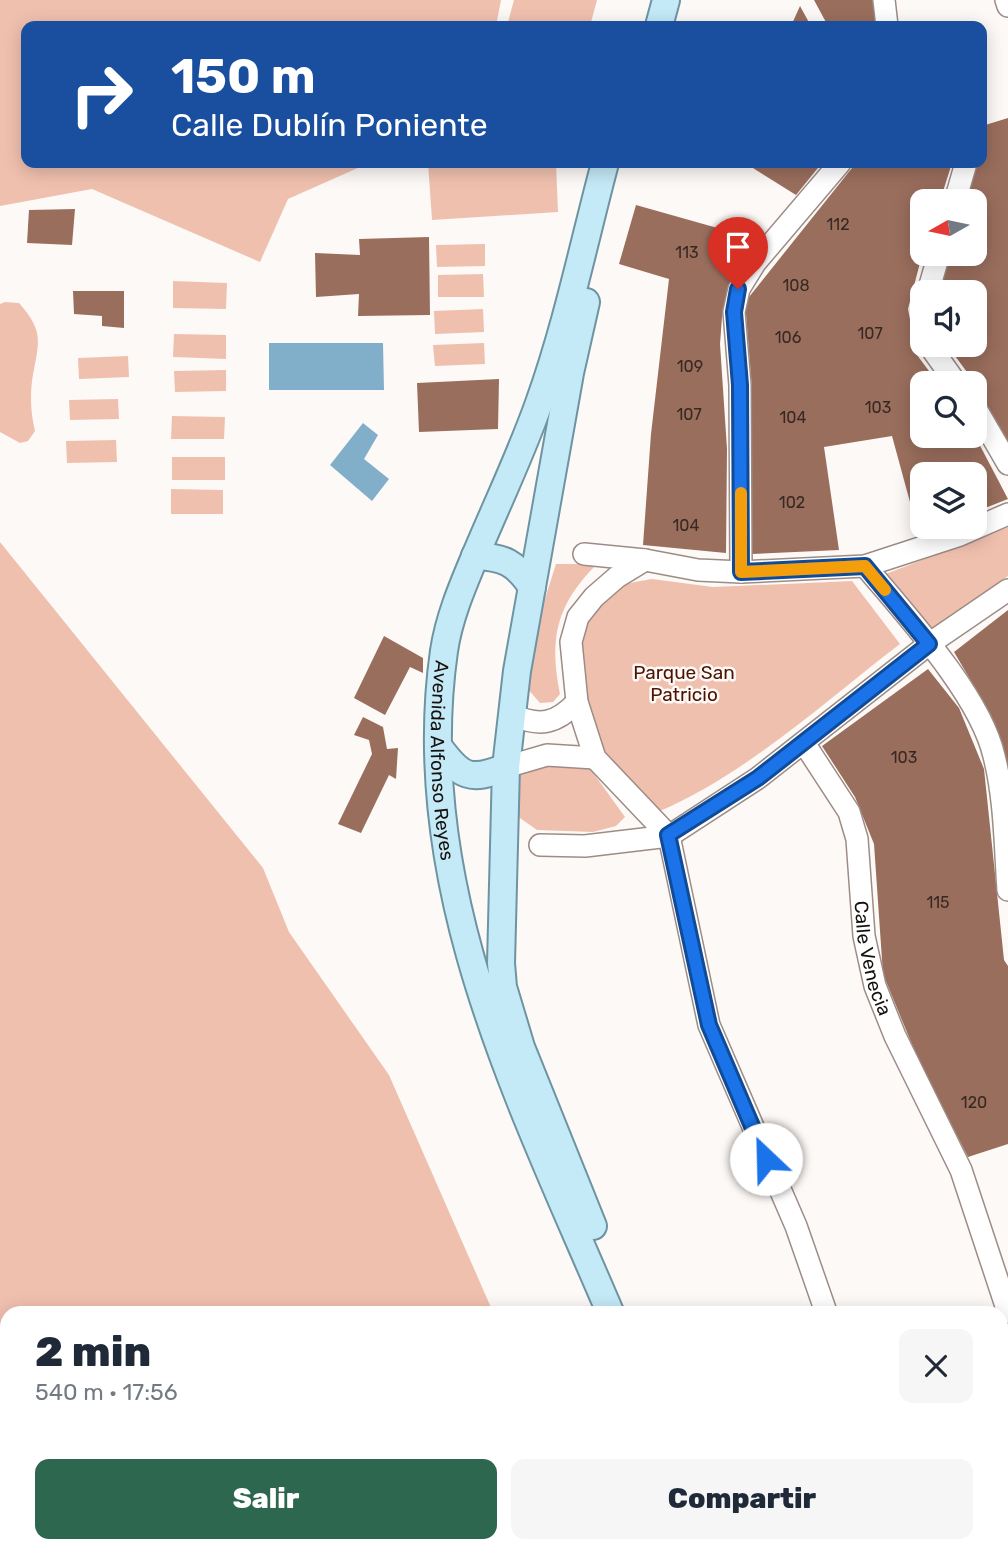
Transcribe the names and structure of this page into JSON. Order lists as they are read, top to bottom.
{
  "streets": {
    "main road": ["Avenida Alfonso Reyes"],
    "street": ["Calle Venecia"]
  },
  "parks": ["Parque San Patricio"],
  "house_numbers": [
    "112",
    "113",
    "108",
    "107",
    "106",
    "109",
    "103",
    "107",
    "104",
    "102",
    "104",
    "103",
    "115",
    "120"
  ],
  "north": "left",
  "page": {
    "turn": ["150 m", "Calle Dublín Poniente"],
    "heading": ["2 min", "540 m · 17:56"],
    "buttons": ["Salir", "Compartir"]
  }
}
